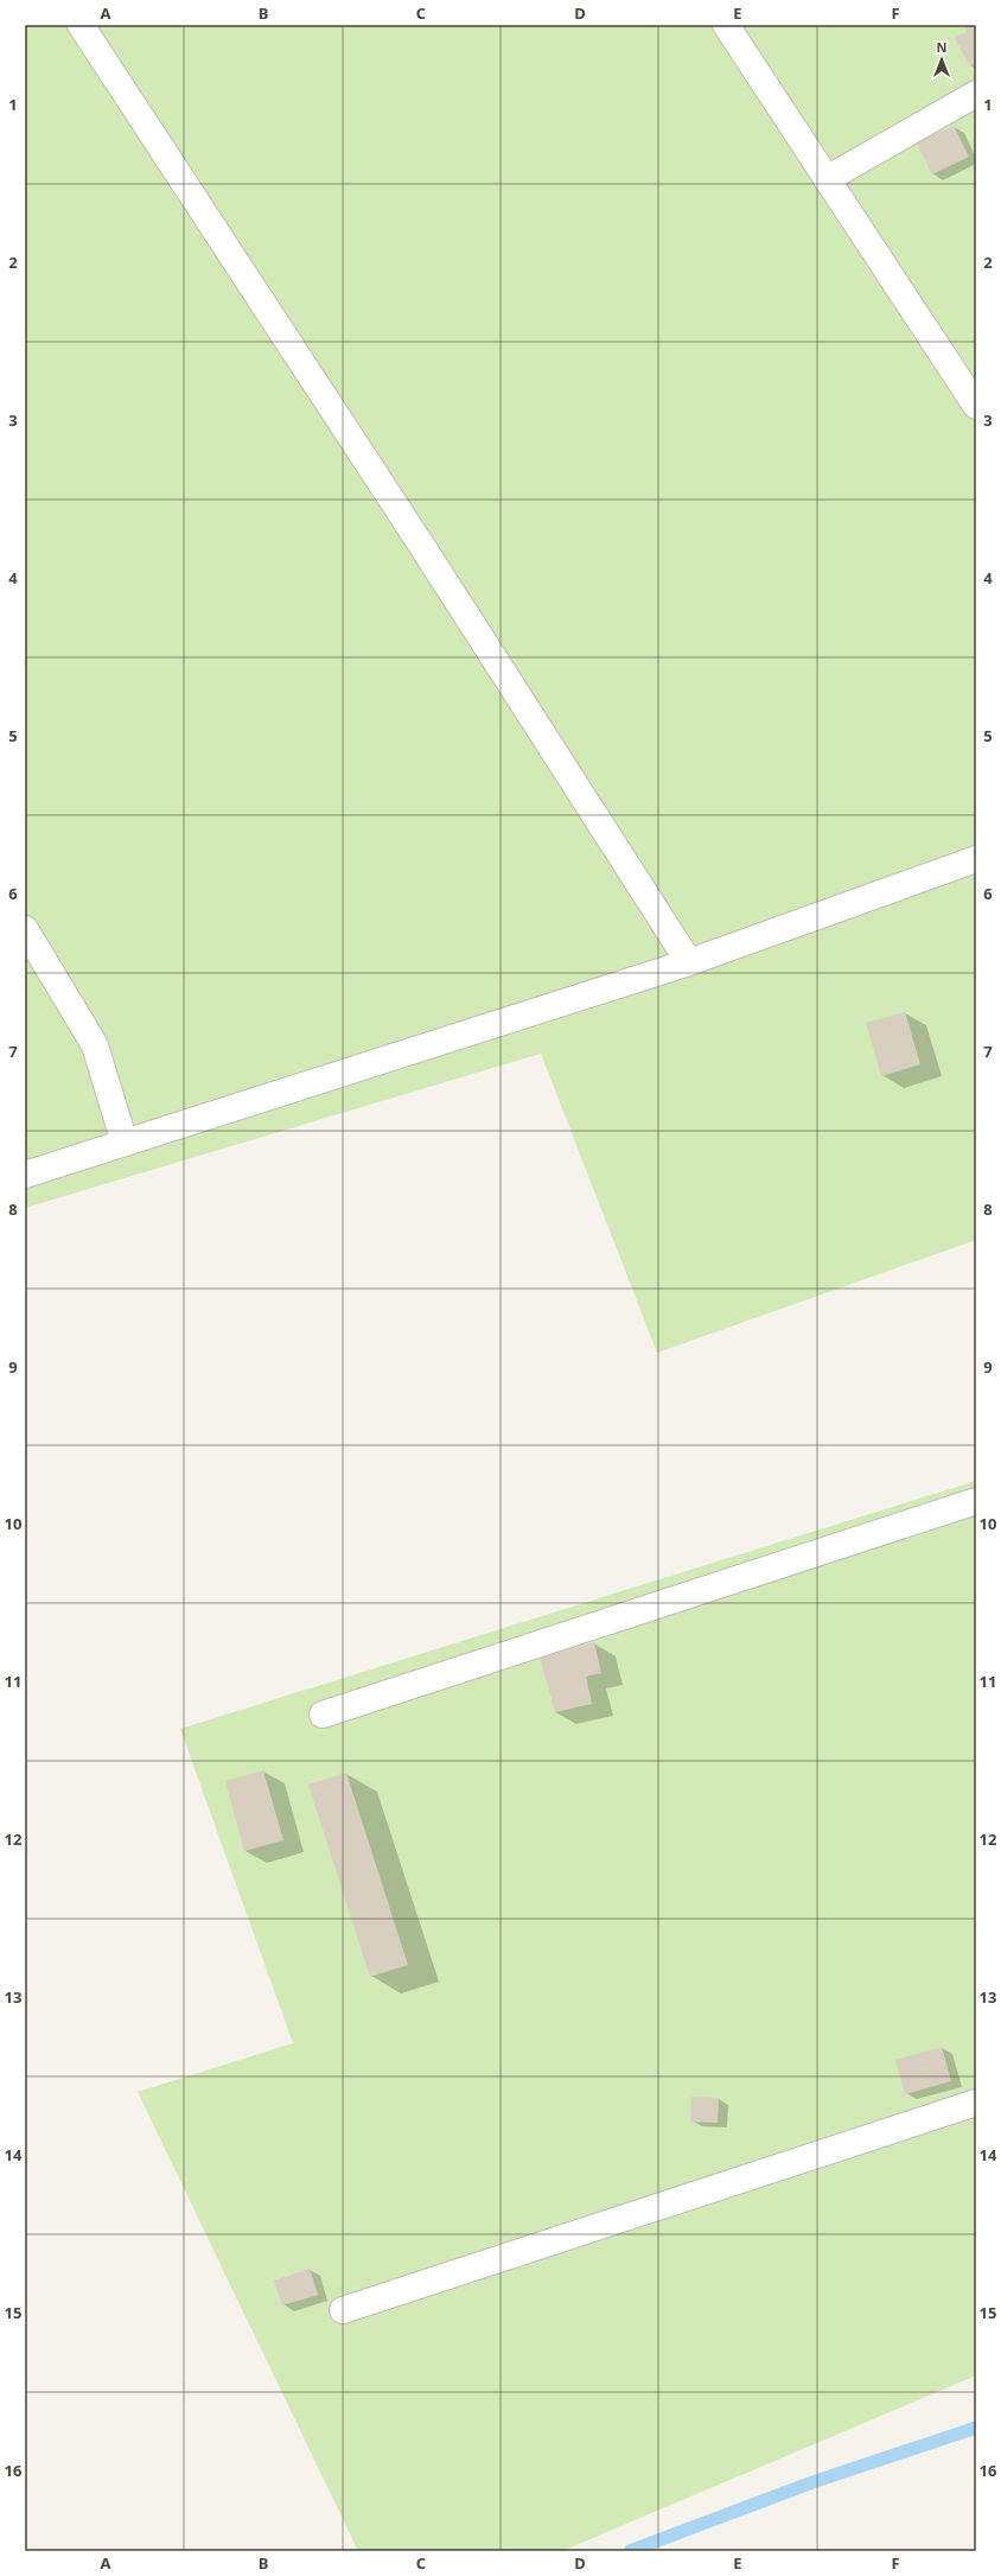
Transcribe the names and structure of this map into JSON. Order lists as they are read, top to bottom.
{
  "north": "top",
  "grid": {
    "columns": [
      "A",
      "B",
      "C",
      "D",
      "E",
      "F"
    ],
    "rows": [
      "1",
      "2",
      "3",
      "4",
      "5",
      "6",
      "7",
      "8",
      "9",
      "10",
      "11",
      "12",
      "13",
      "14",
      "15",
      "16"
    ]
  }
}
